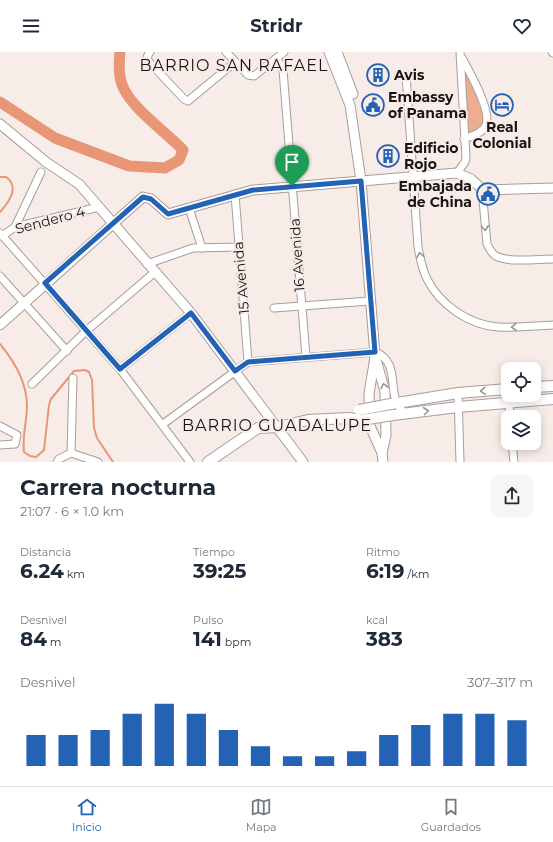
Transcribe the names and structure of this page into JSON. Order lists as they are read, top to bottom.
{
  "streets": {
    "street": ["Sendero 4", "16 Avenida", "15 Avenida"]
  },
  "districts": ["BARRIO SAN RAFAEL", "BARRIO GUADALUPE"],
  "places": {
    "building": ["Avis", "Edificio Rojo"],
    "public building": ["Embassy of Panama", "Embajada de China"],
    "hotel": ["Real Colonial"]
  },
  "page": {
    "header": "Stridr",
    "heading": ["Carrera nocturna", "21:07 · 6 × 1.0 km"],
    "stats": [
      ["Distancia", "6.24 km"],
      ["Tiempo", "39:25"],
      ["Ritmo", "6:19 /km"],
      ["Desnivel", "84 m"],
      ["Pulso", "141 bpm"],
      ["kcal", "383"]
    ],
    "chart": ["Desnivel", "307–317 m"],
    "tabs": ["Inicio", "Mapa", "Guardados"]
  }
}
